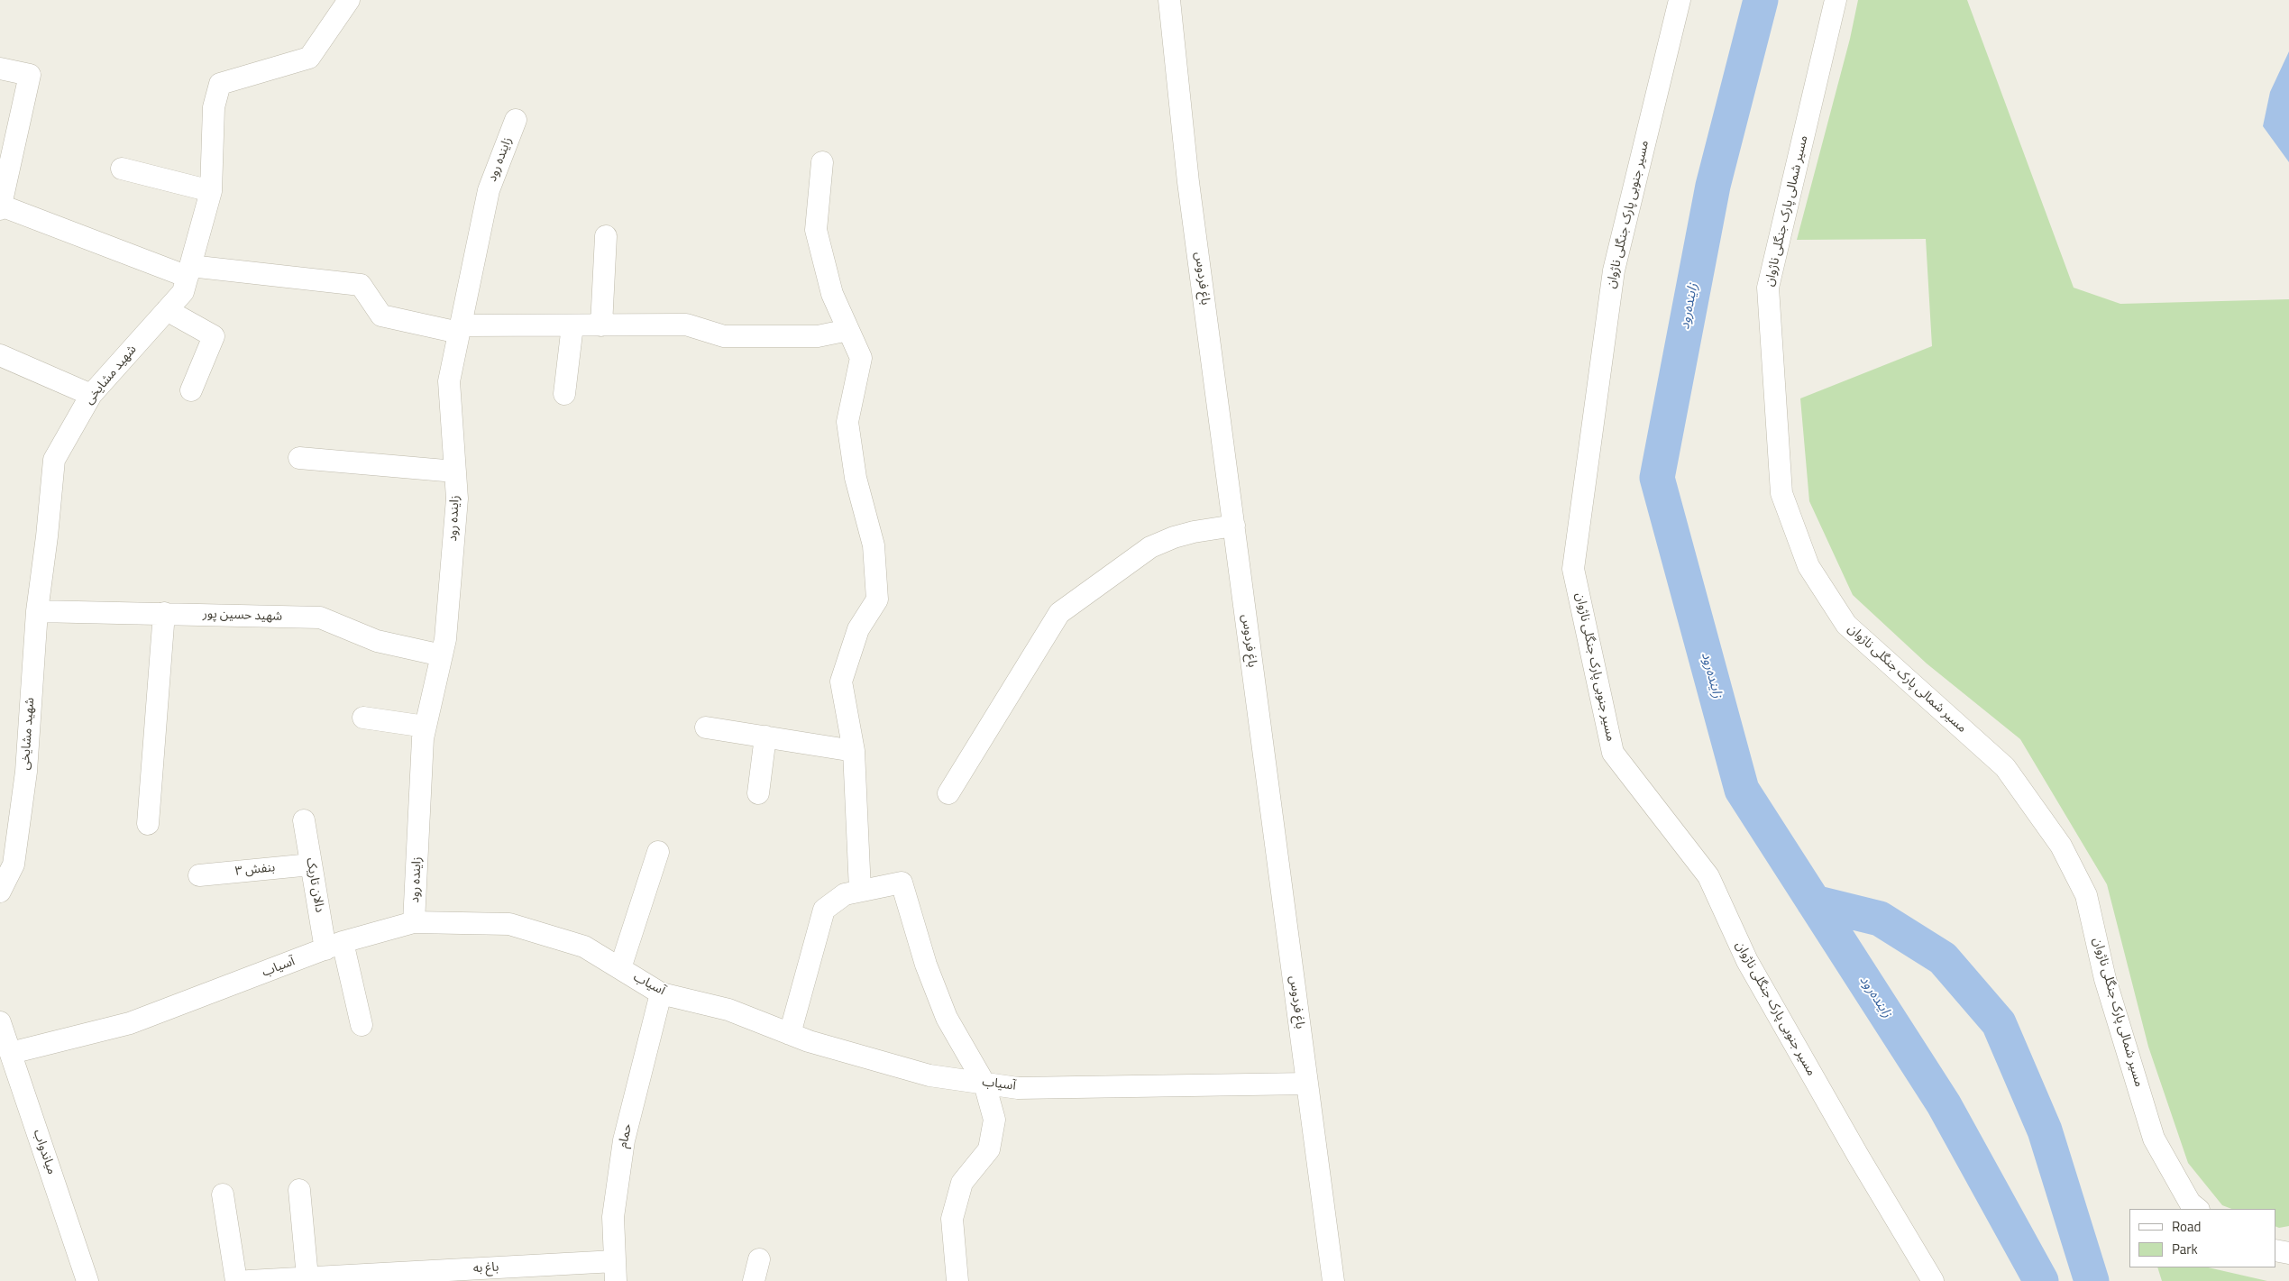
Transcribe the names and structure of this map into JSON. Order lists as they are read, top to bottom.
{
  "streets": {
    "street": [
      "زاینده رود",
      "مسیر شمالی پارک جنگلی ناژوان",
      "مسیر جنوبی پارک جنگلی ناژوان",
      "باغ فردوس",
      "شهید مشایخی",
      "شهید حسین پور",
      "بنفش ۳",
      "دالان تاریک",
      "آسیاب",
      "حمام",
      "میاندواب",
      "باغ به"
    ]
  },
  "crossings": [
    ["زاینده رود", "شهید حسین پور"],
    ["زاینده رود", "آسیاب"],
    ["باغ فردوس", "آسیاب"],
    ["شهید مشایخی", "شهید حسین پور"],
    ["بنفش ۳", "دالان تاریک"],
    ["دالان تاریک", "آسیاب"],
    ["آسیاب", "حمام"],
    ["آسیاب", "میاندواب"],
    ["حمام", "باغ به"]
  ],
  "water": ["زاینده‌رود"],
  "legend": ["Road", "Park"]
}
